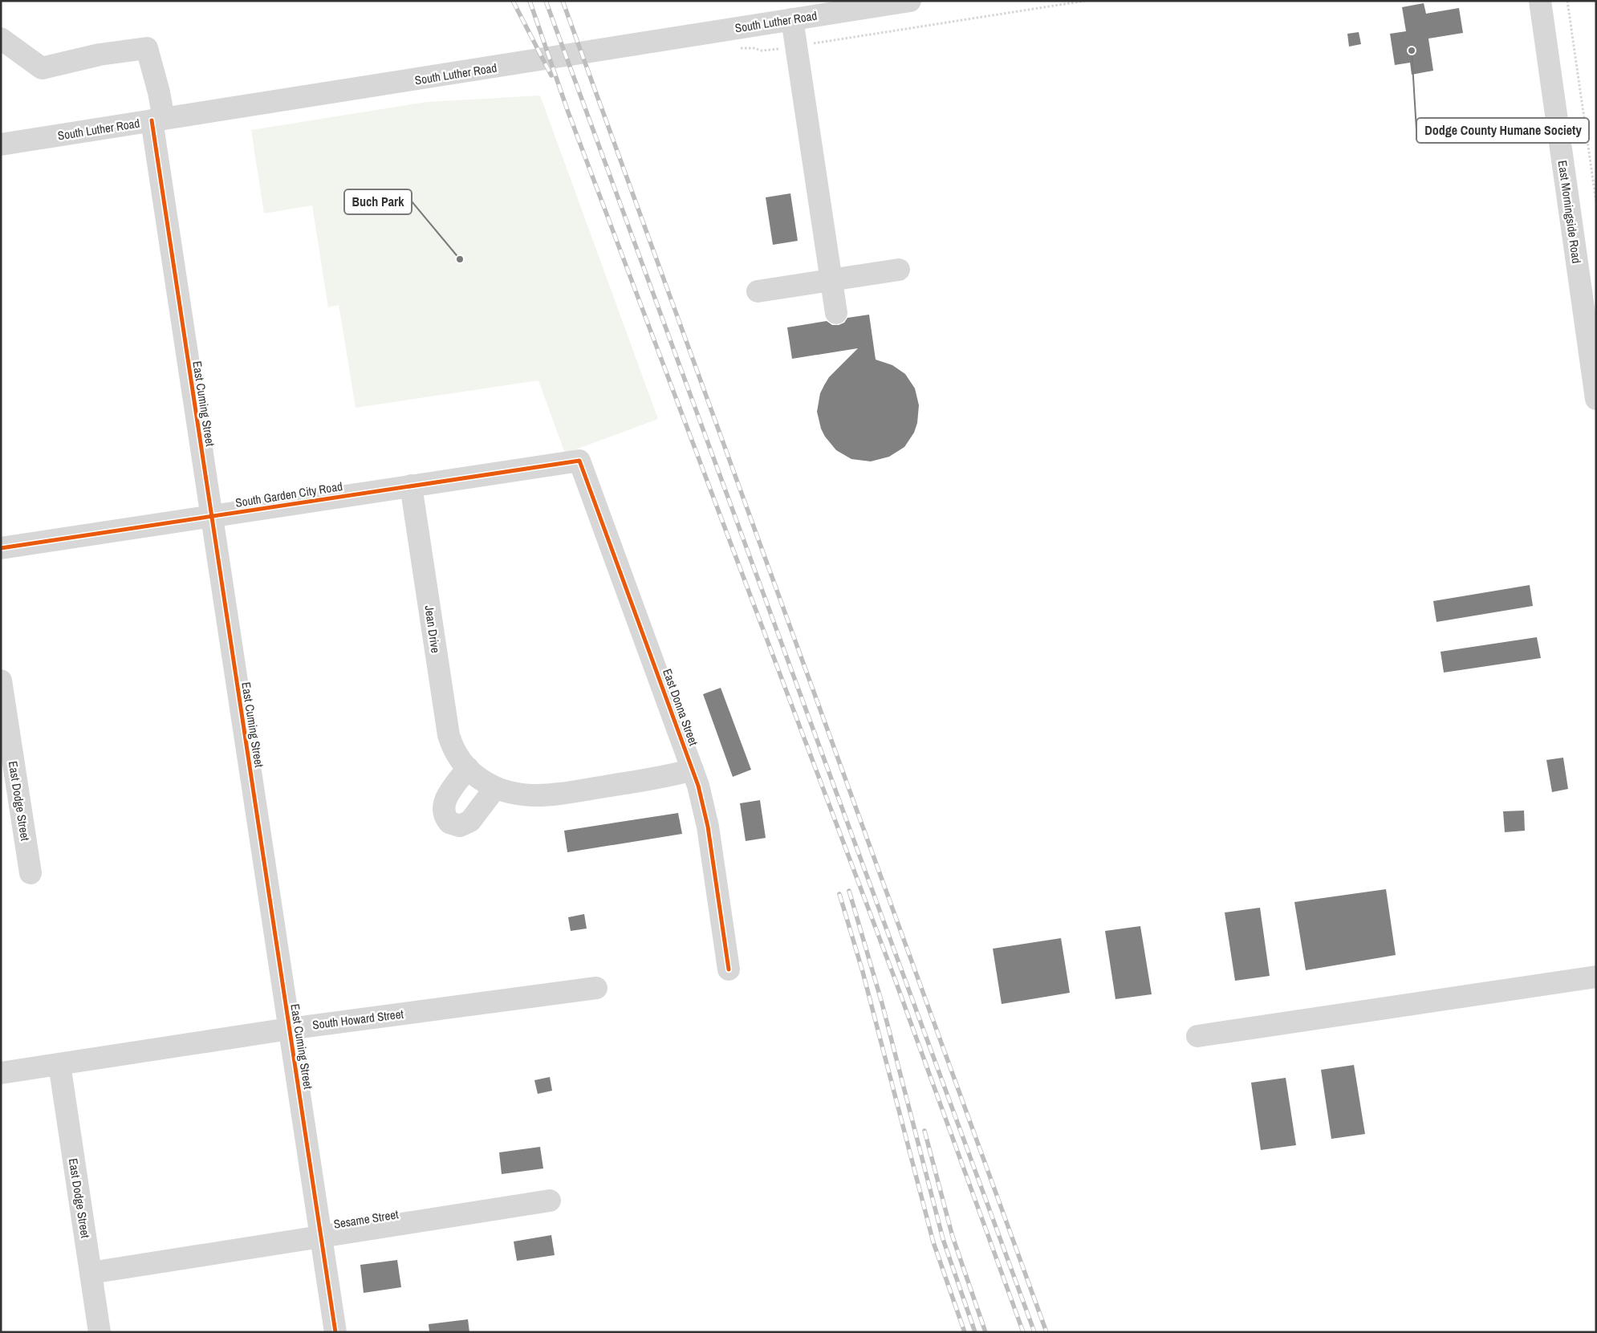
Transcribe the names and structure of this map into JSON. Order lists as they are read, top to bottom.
{
  "streets": {
    "street": [
      "South Luther Road",
      "East Morningside Road",
      "East Cuming Street",
      "South Garden City Road",
      "Jean Drive",
      "East Donna Street",
      "East Dodge Street",
      "South Howard Street",
      "Sesame Street"
    ]
  },
  "crossings": [
    ["South Luther Road", "East Cuming Street"],
    ["East Cuming Street", "South Garden City Road"],
    ["East Cuming Street", "South Howard Street"],
    ["East Cuming Street", "Sesame Street"],
    ["South Garden City Road", "Jean Drive"],
    ["South Garden City Road", "East Donna Street"],
    ["Jean Drive", "East Donna Street"],
    ["East Dodge Street", "South Howard Street"],
    ["East Dodge Street", "Sesame Street"]
  ],
  "places": ["Dodge County Humane Society", "Buch Park"]
}
